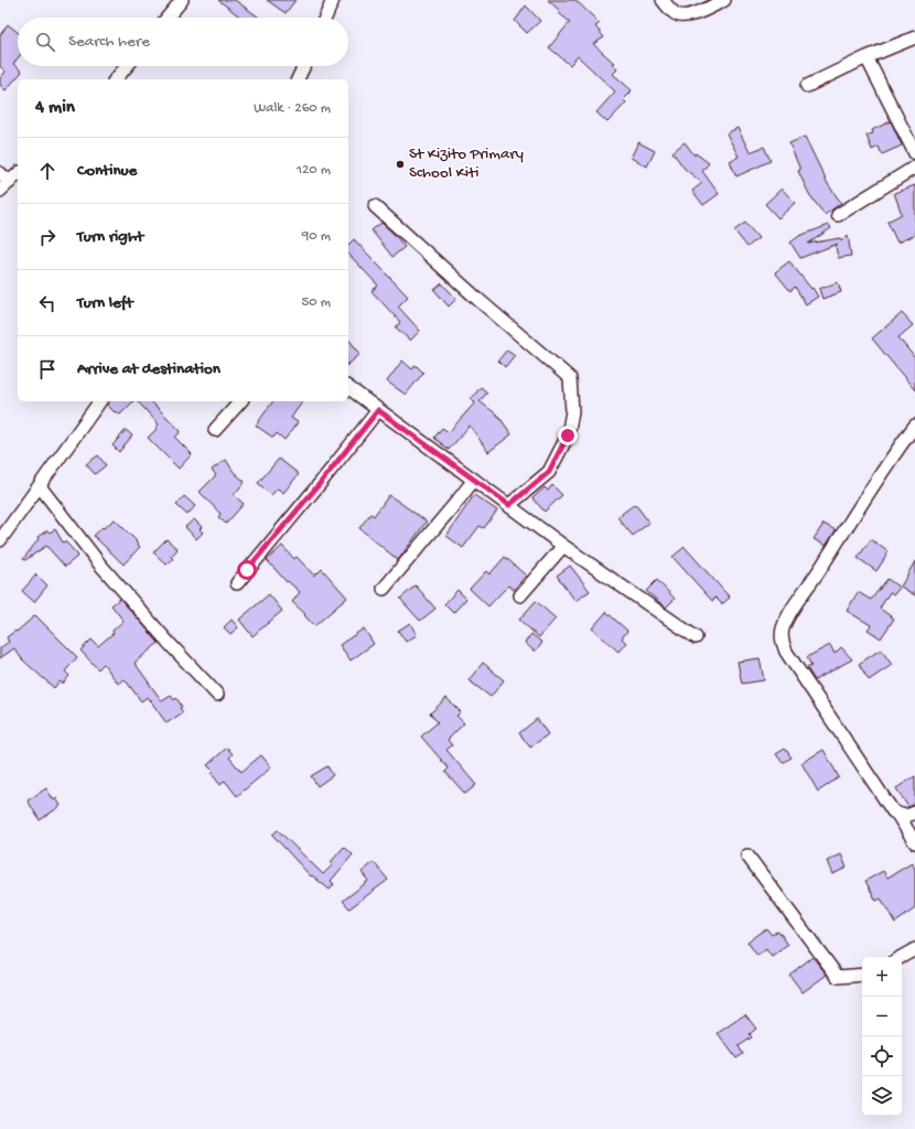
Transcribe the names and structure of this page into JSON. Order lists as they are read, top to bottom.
{
  "places": ["St Kizito Primary School Kiti"],
  "page": {
    "search": "Search here",
    "heading": ["4 min", "Walk · 260 m"],
    "list": [
      ["Continue", "120 m"],
      ["Turn right", "90 m"],
      ["Turn left", "50 m"],
      "Arrive at destination"
    ],
    "map_buttons": ["+", "−"]
  }
}
